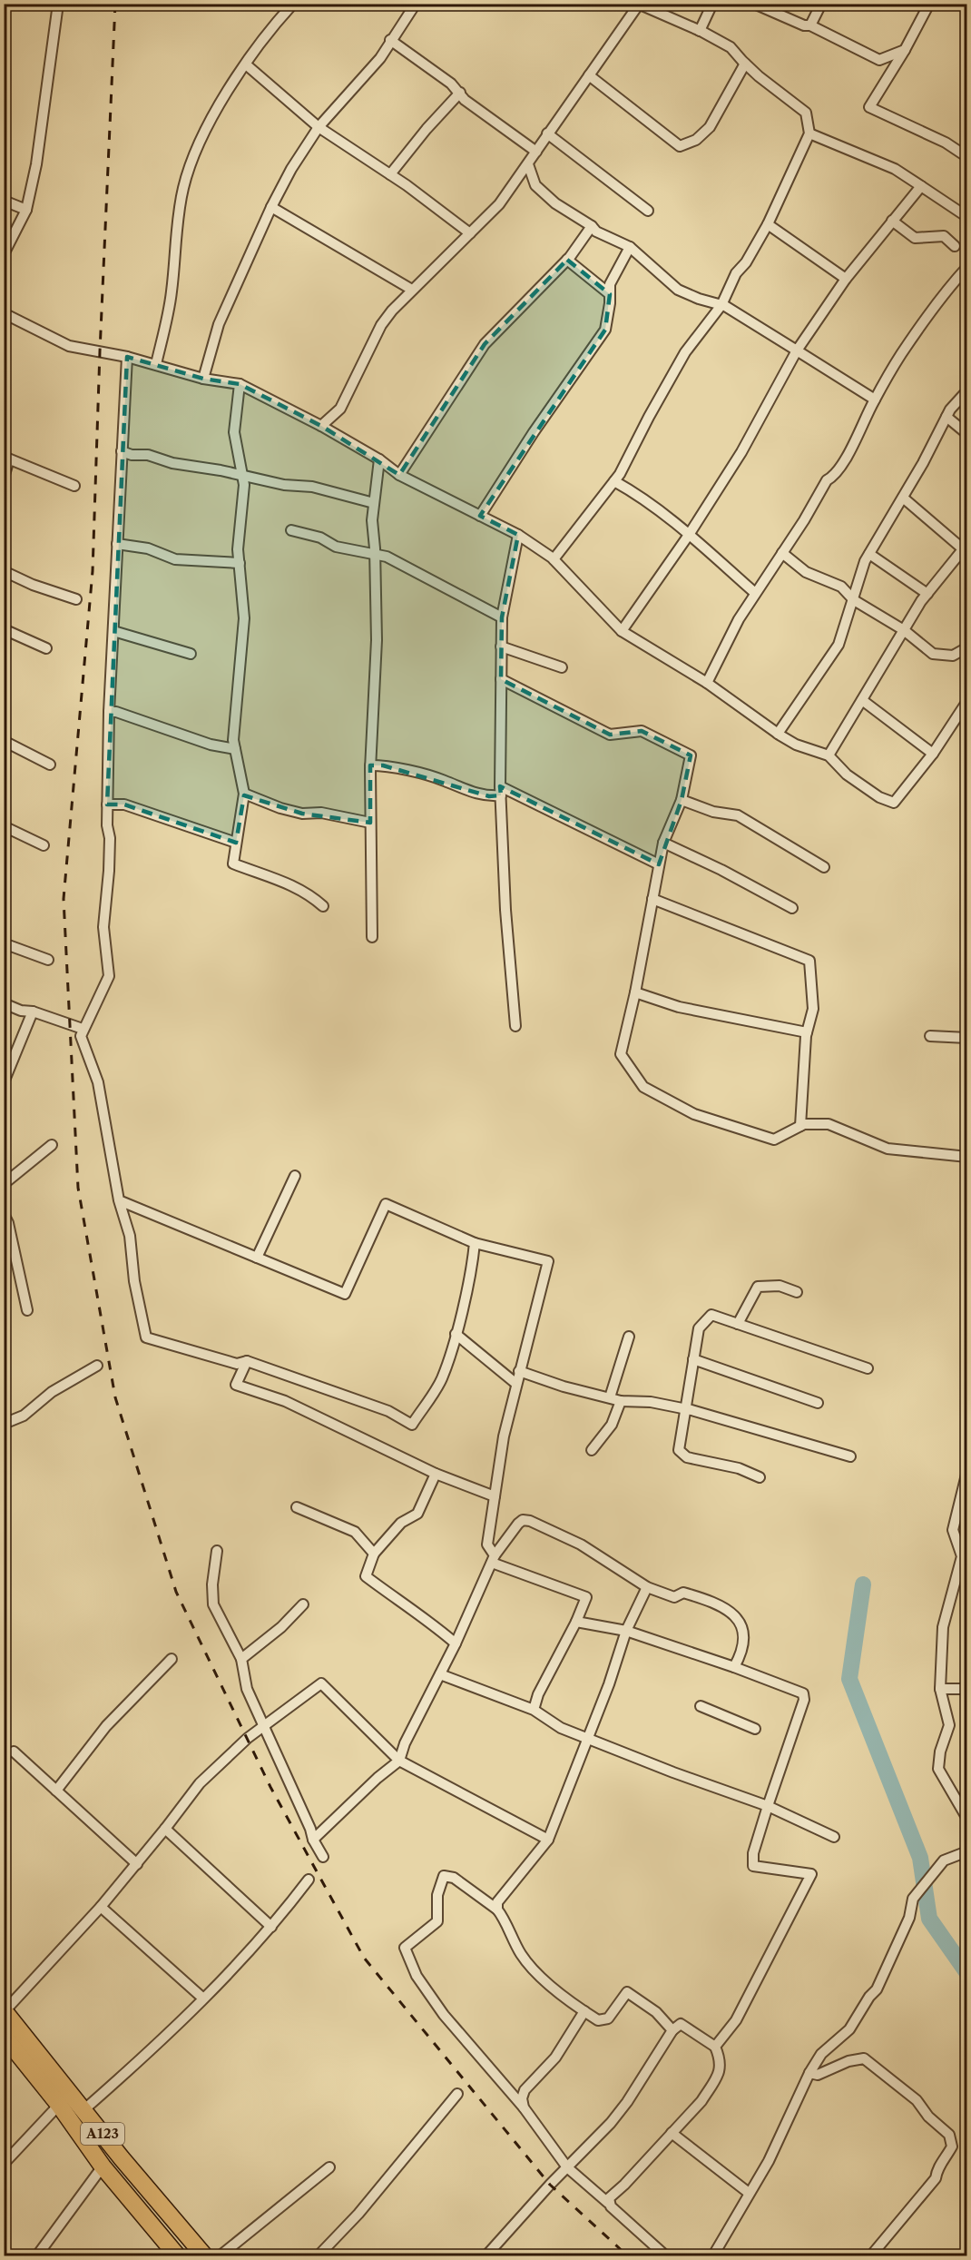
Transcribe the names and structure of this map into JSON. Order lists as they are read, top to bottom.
{
  "streets": {
    "highway": ["A123"]
  }
}
